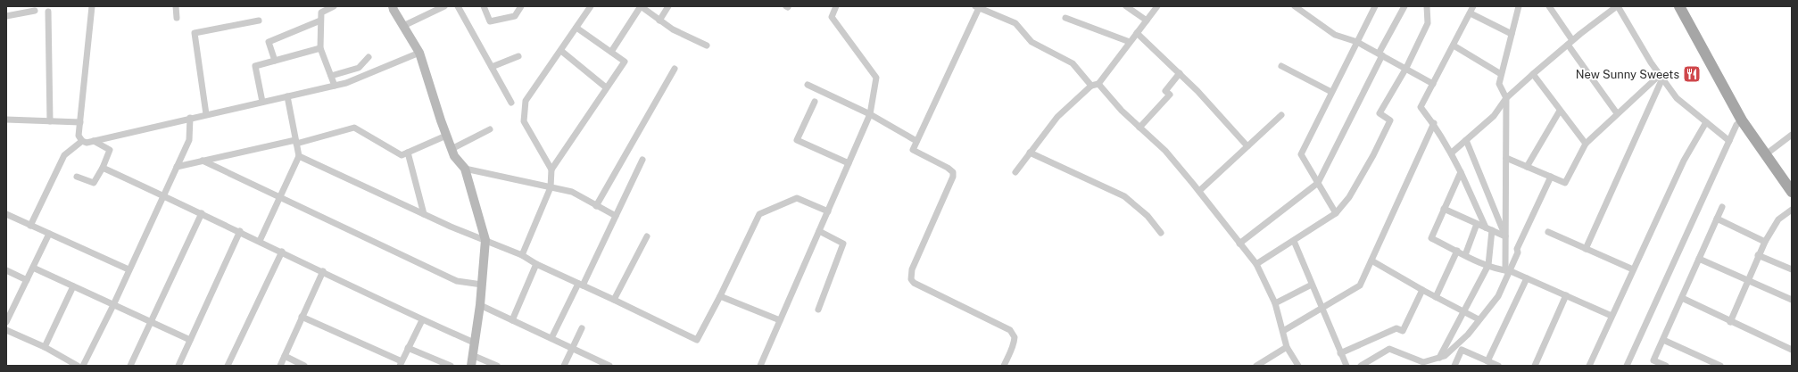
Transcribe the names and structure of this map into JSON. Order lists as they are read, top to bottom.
{
  "places": {
    "restaurant": ["New Sunny Sweets"]
  }
}
